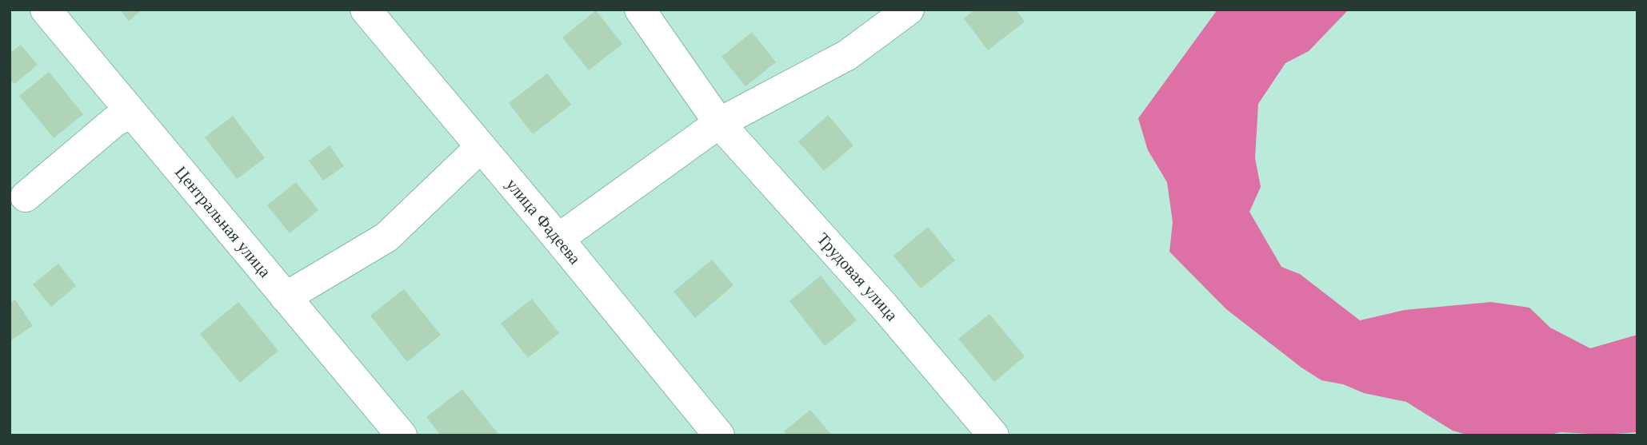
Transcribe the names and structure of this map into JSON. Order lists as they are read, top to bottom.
{
  "streets": {
    "street": ["улица Фадеева", "Центральная улица", "Трудовая улица"]
  }
}
